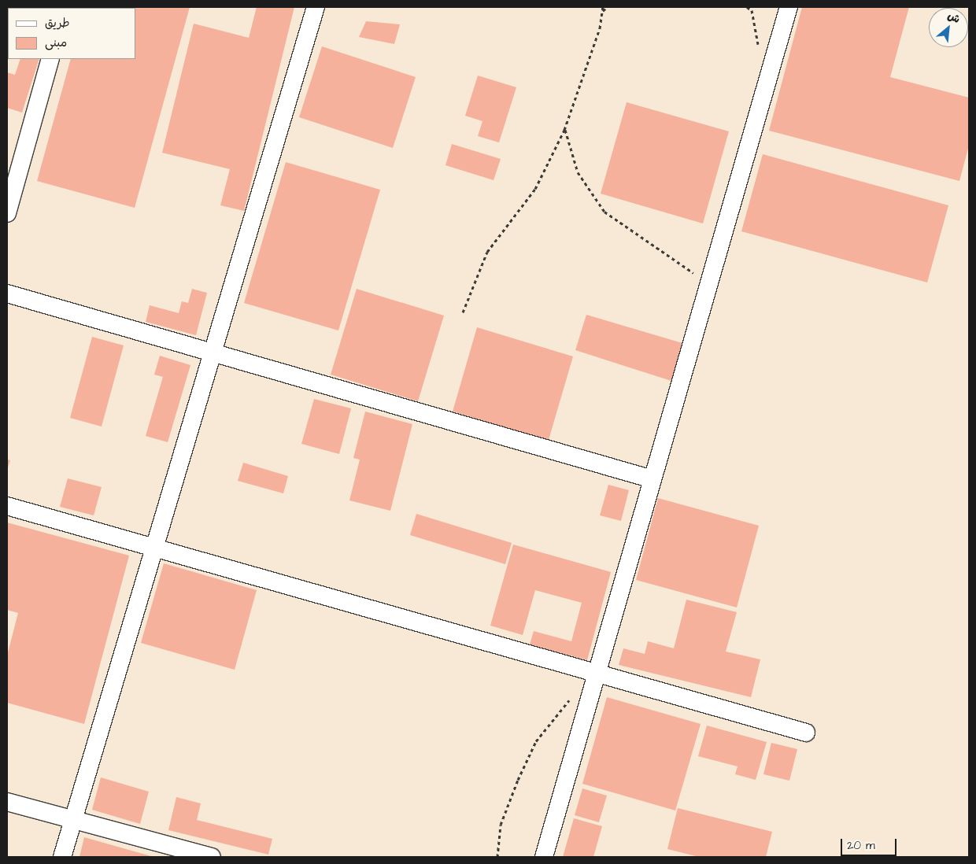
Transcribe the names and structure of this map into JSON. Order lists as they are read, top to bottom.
{
  "legend": ["طريق", "مبنى"],
  "scale_bar": "20 m",
  "north": "top right"
}
